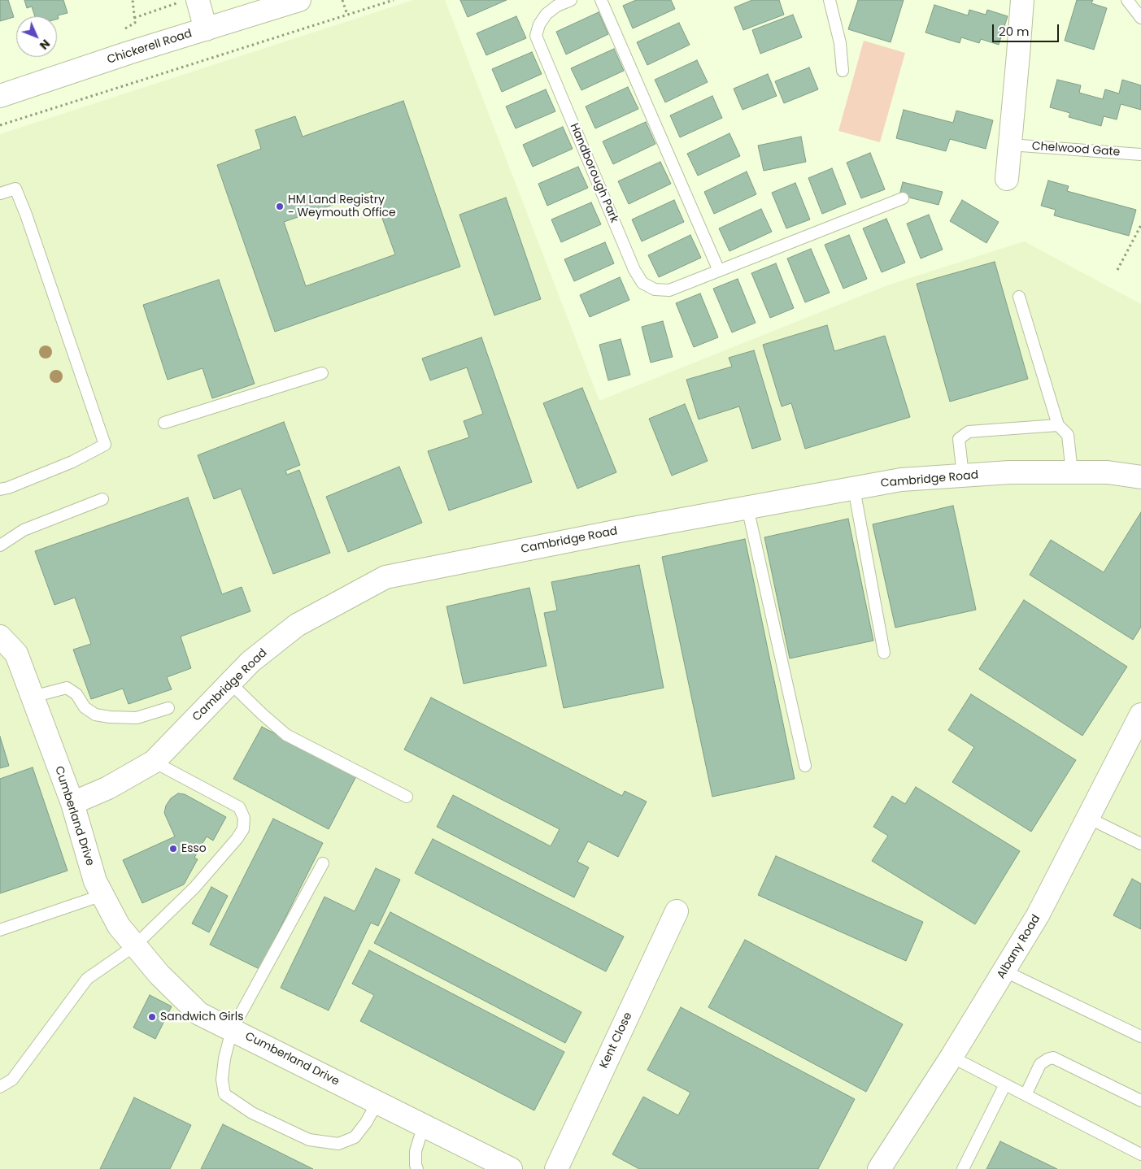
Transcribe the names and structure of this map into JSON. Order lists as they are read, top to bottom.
{
  "streets": {
    "street": [
      "Chickerell Road",
      "Cambridge Road",
      "Cumberland Drive",
      "Albany Road",
      "Kent Close"
    ],
    "lane": ["Chelwood Gate", "Handborough Park"]
  },
  "crossings": [
    ["Cambridge Road", "Cumberland Drive"]
  ],
  "places": ["HM Land Registry - Weymouth Office", "Esso", "Sandwich Girls"],
  "scale_bar": "20 m",
  "north": "bottom right"
}
